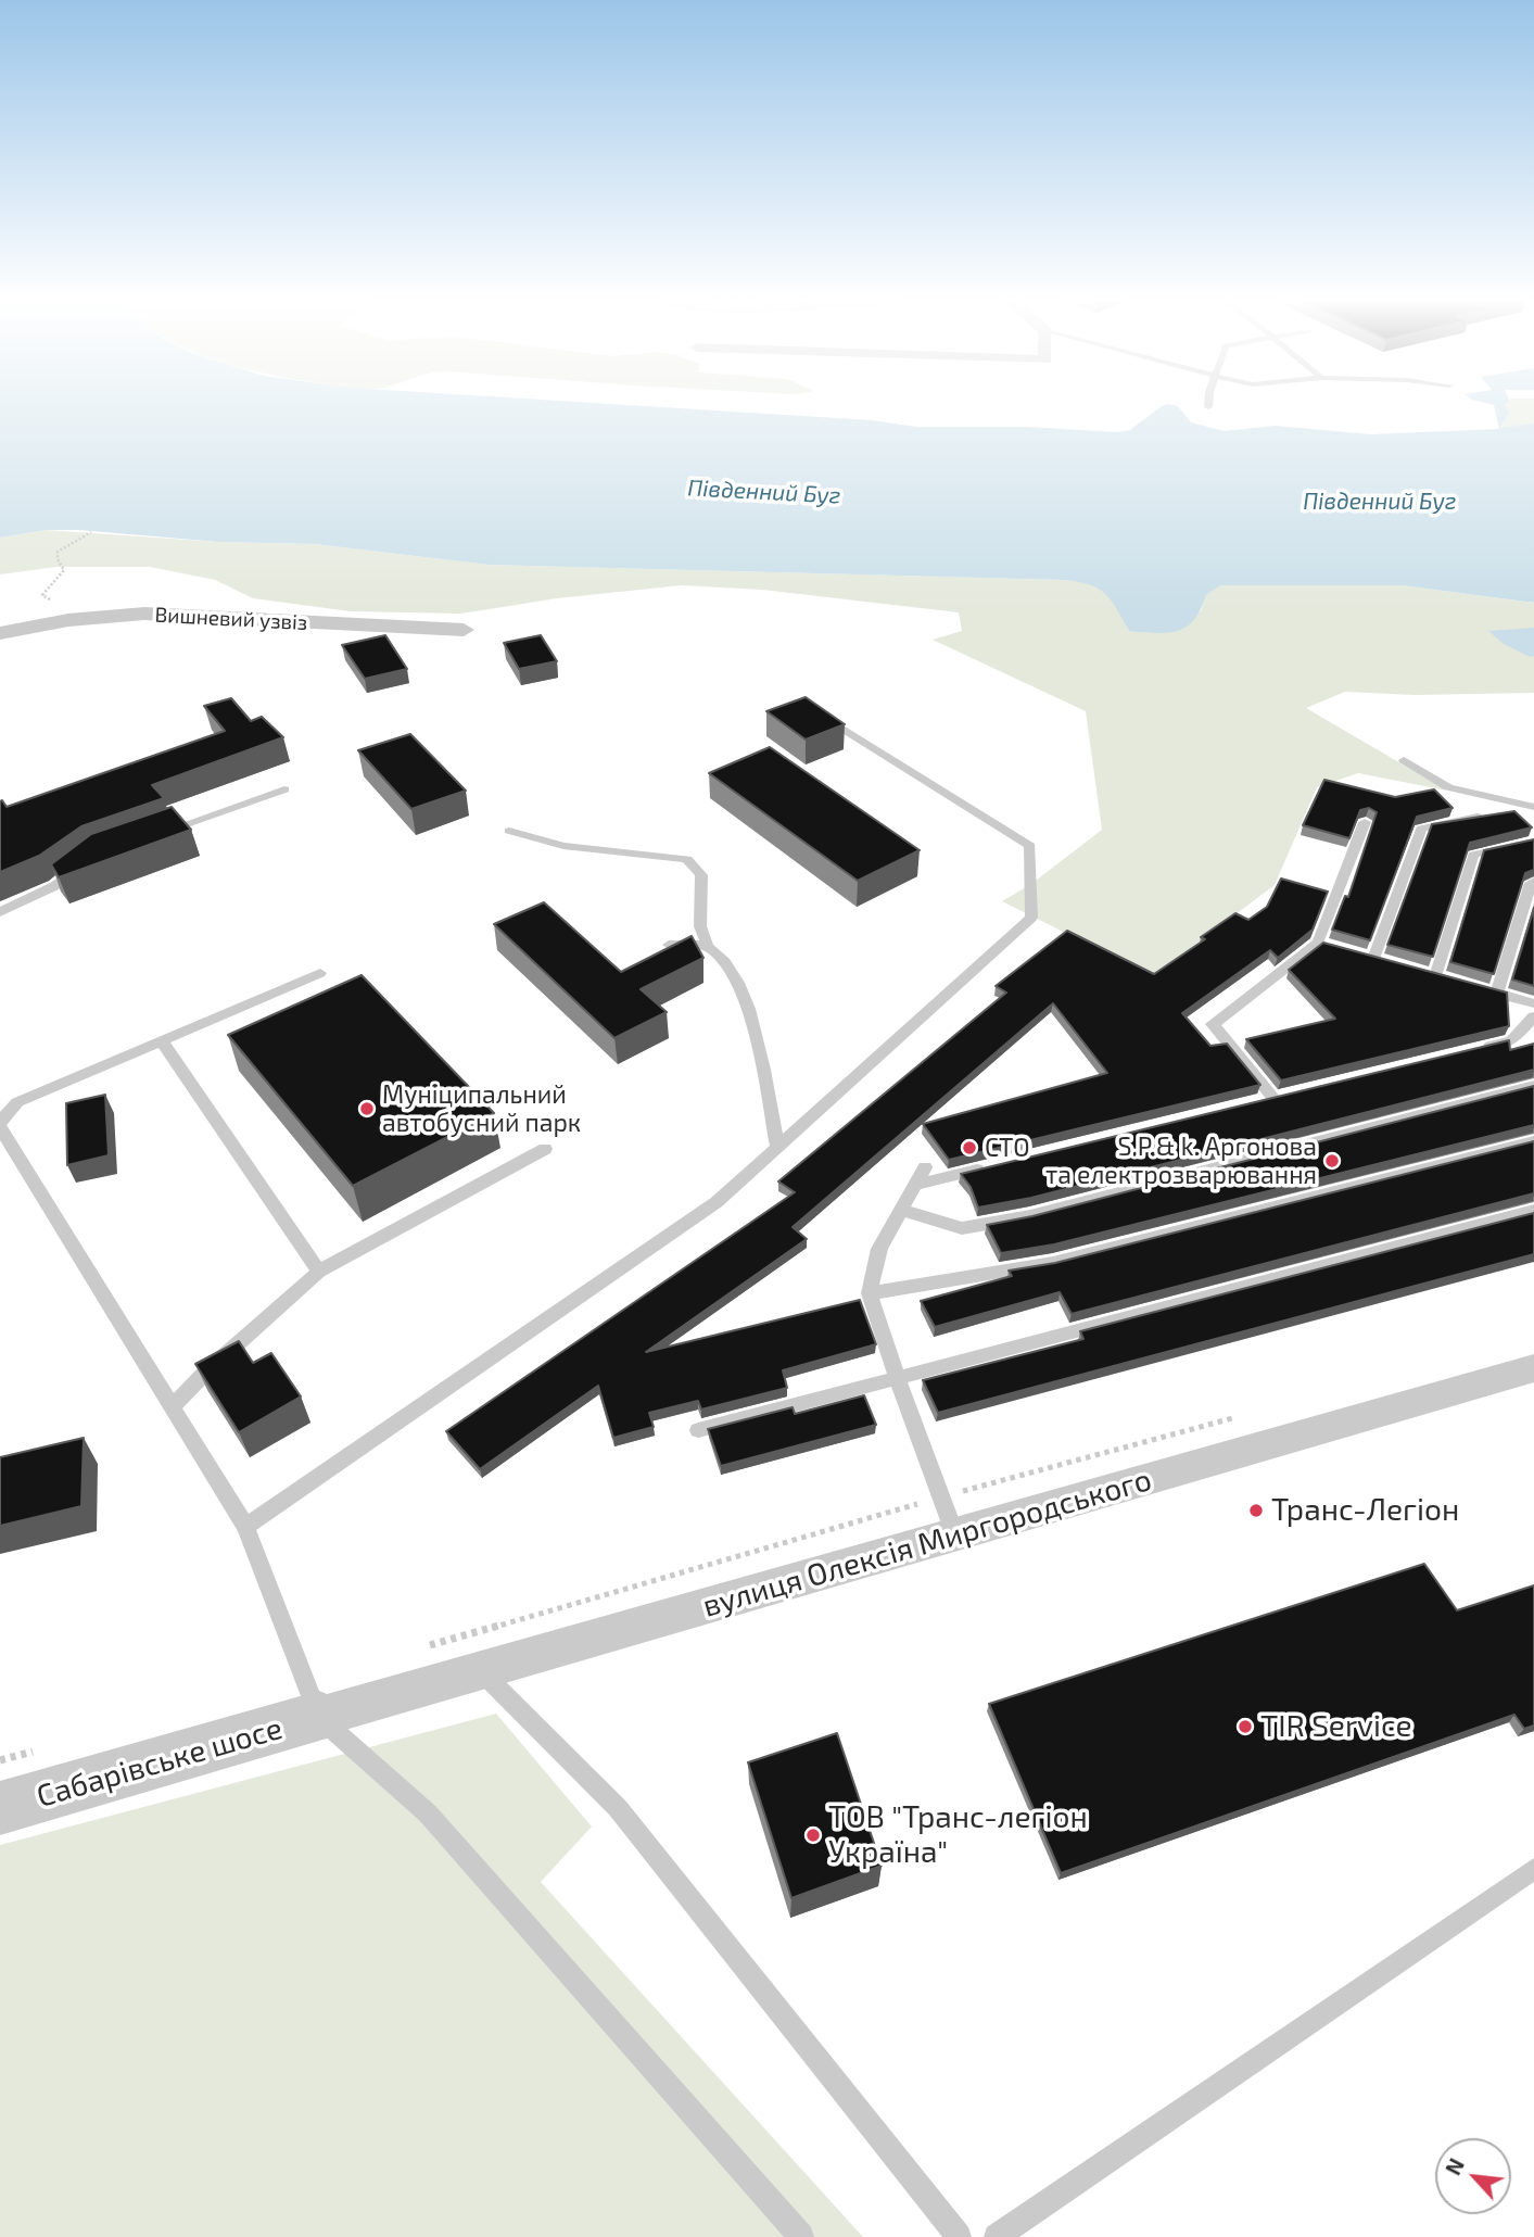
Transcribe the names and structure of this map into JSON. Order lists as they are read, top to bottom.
{
  "streets": {
    "street": ["Вишневий узвіз", "вулиця Олексія Миргородського", "Сабарівське шосе"]
  },
  "crossings": [
    ["вулиця Олексія Миргородського", "Сабарівське шосе"]
  ],
  "water": ["Південний Буг"],
  "places": [
    "Муніципальний автобусний парк",
    "СТО",
    "S.P.& k. Аргонова та електрозварювання",
    "Транс-Легіон",
    "TIR Service",
    "ТОВ \"Транс-легіон Україна\""
  ],
  "north": "top left"
}
